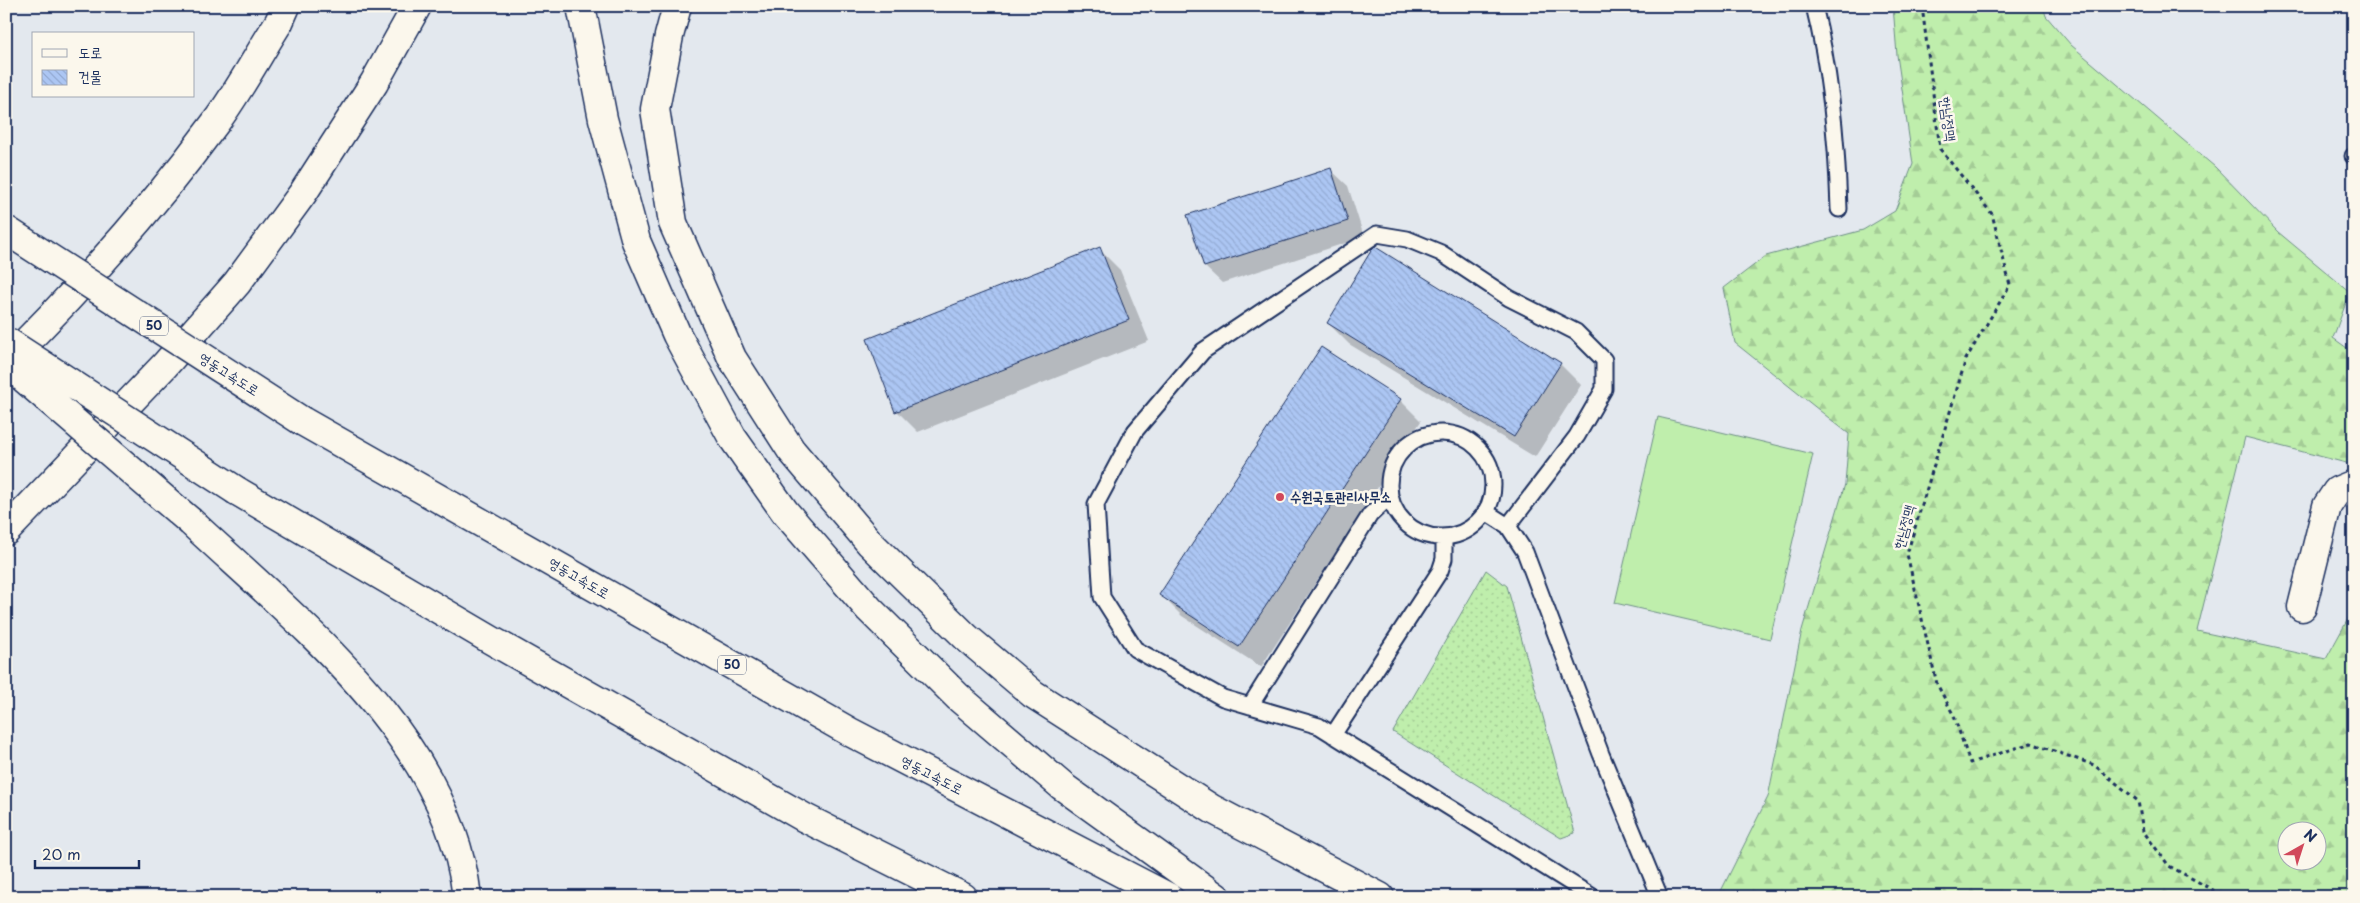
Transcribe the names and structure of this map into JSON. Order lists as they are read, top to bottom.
{
  "streets": {
    "main road": ["50", "영동고속도로"],
    "path": ["한남정맥"]
  },
  "places": ["수원국토관리사무소"],
  "legend": ["도로", "건물"],
  "scale_bar": "20 m",
  "north": "top right"
}
